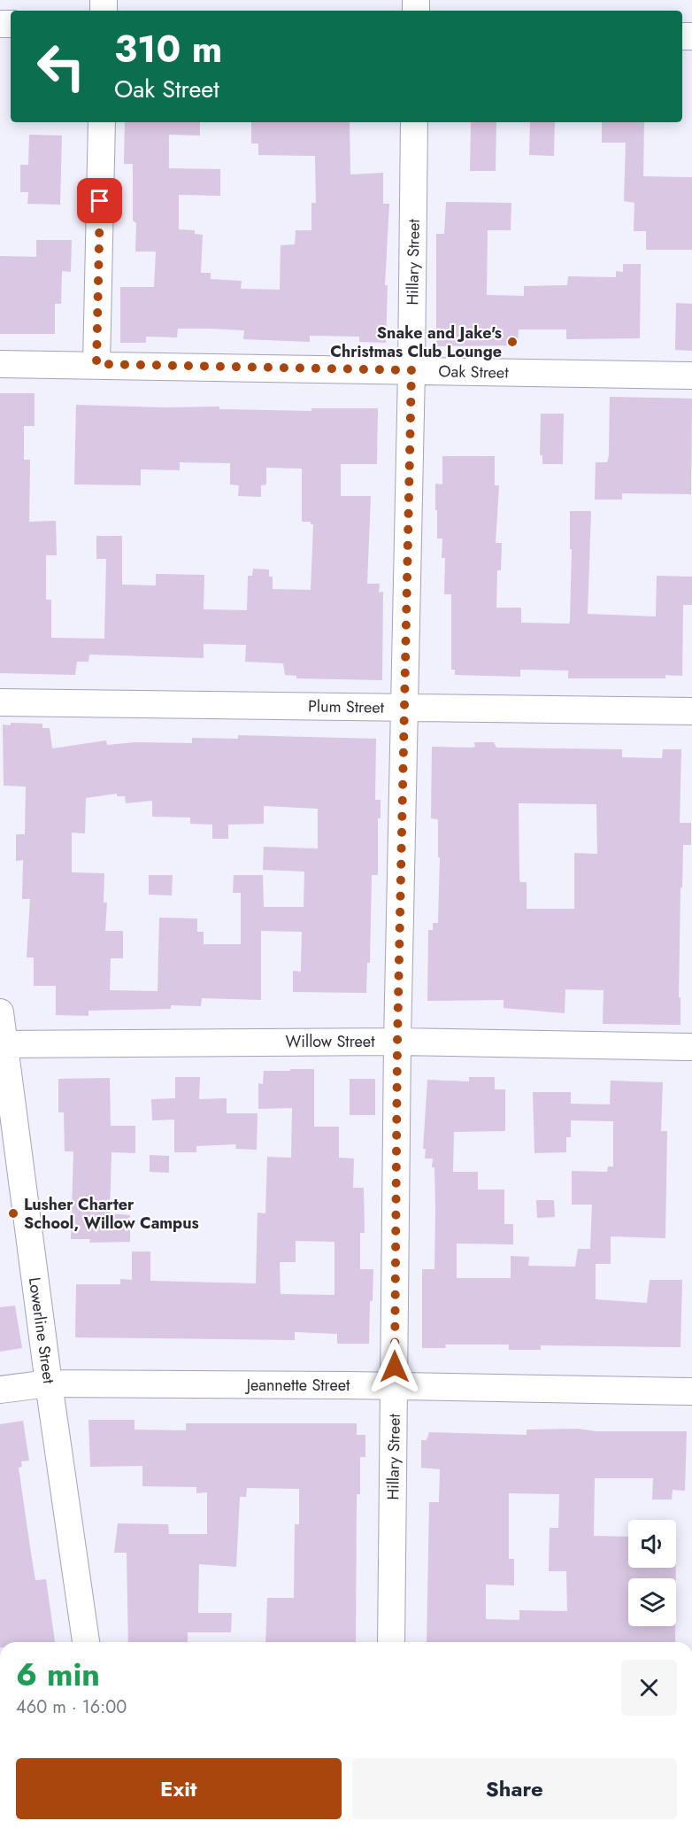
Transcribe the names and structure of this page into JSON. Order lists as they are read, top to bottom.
{
  "streets": {
    "street": [
      "Hillary Street",
      "Oak Street",
      "Plum Street",
      "Willow Street",
      "Lowerline Street",
      "Jeannette Street"
    ]
  },
  "crossings": [
    ["Hillary Street", "Oak Street"],
    ["Hillary Street", "Plum Street"],
    ["Hillary Street", "Willow Street"],
    ["Hillary Street", "Jeannette Street"],
    ["Willow Street", "Lowerline Street"],
    ["Lowerline Street", "Jeannette Street"]
  ],
  "places": ["Snake and Jake's Christmas Club Lounge", "Lusher Charter School, Willow Campus"],
  "page": {
    "turn": ["310 m", "Oak Street"],
    "heading": ["6 min", "460 m · 16:00"],
    "buttons": ["Exit", "Share"]
  }
}
